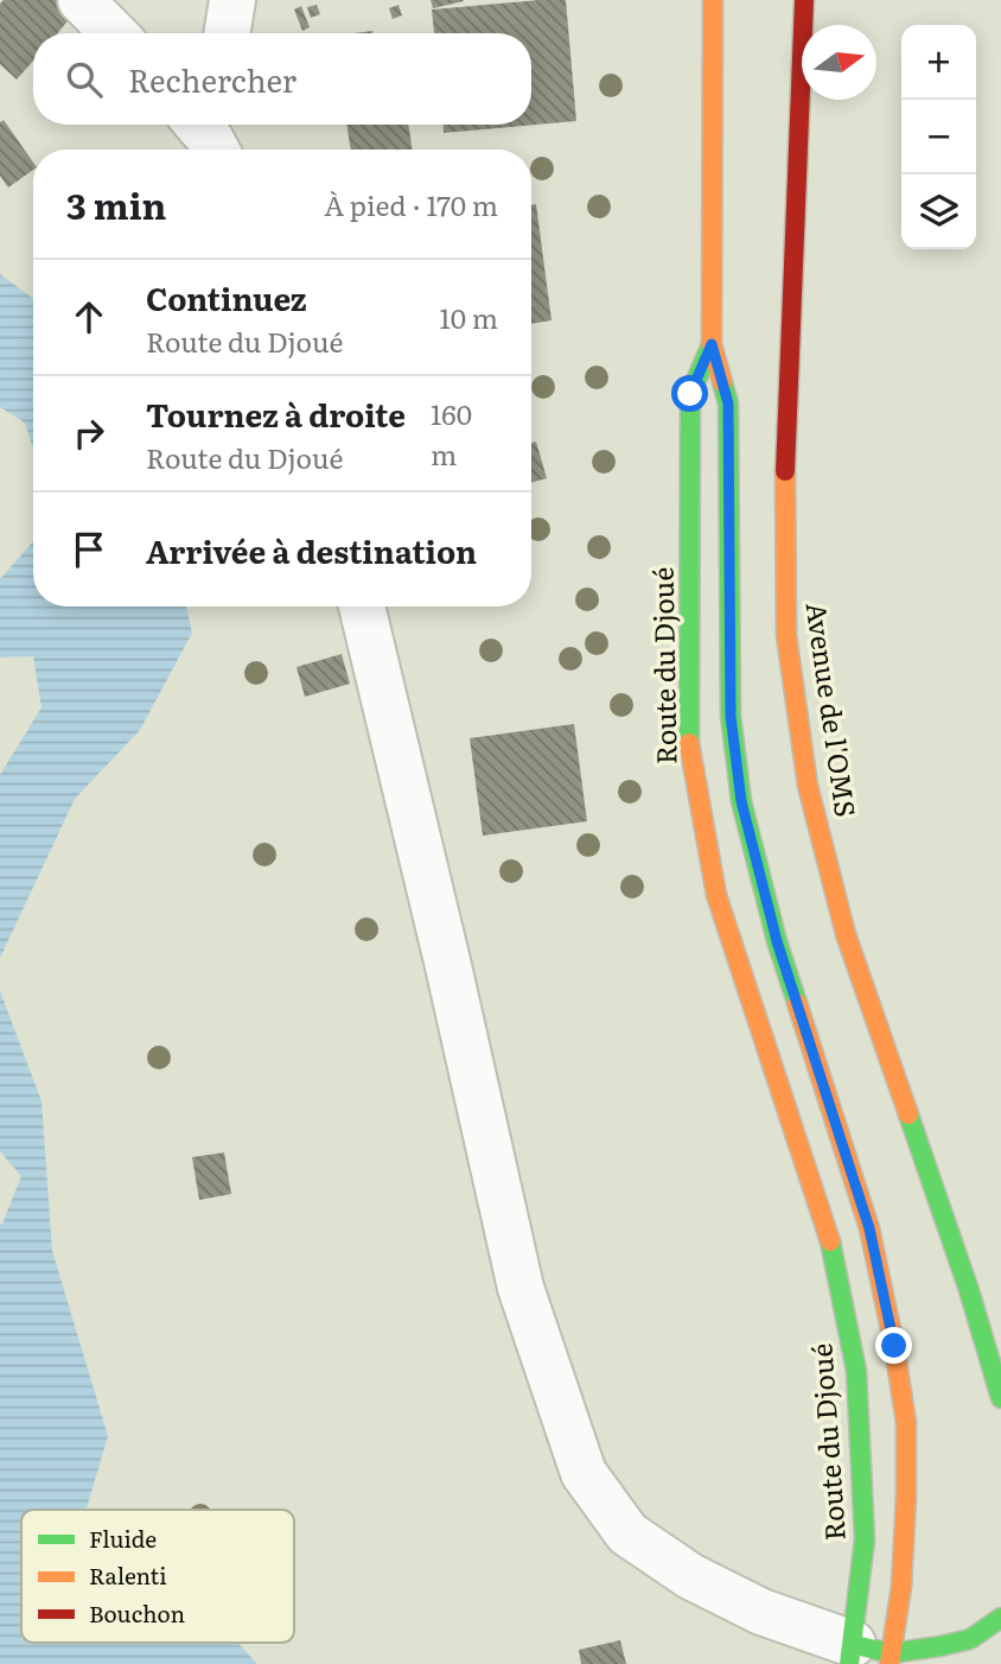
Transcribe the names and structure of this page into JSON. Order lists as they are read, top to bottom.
{
  "streets": {
    "main road": ["Route du Djoué", "Avenue de l'OMS"]
  },
  "legend": ["Fluide", "Ralenti", "Bouchon"],
  "north": "right",
  "page": {
    "map_buttons": ["+", "−"],
    "search": "Rechercher",
    "heading": ["3 min", "À pied · 170 m"],
    "list": [
      ["Continuez", "Route du Djoué", "10 m"],
      ["Tournez à droite", "Route du Djoué", "160 m"],
      "Arrivée à destination"
    ]
  }
}
